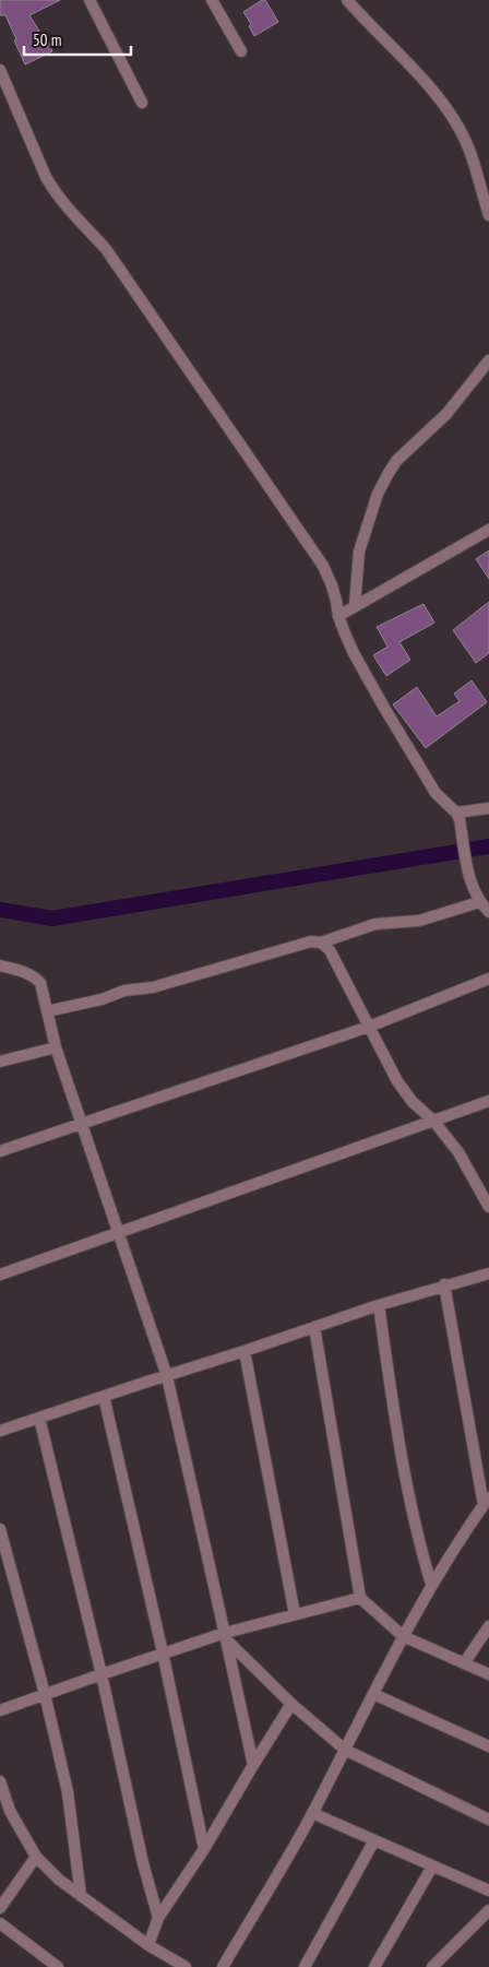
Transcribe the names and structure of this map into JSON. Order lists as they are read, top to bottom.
{
  "scale_bar": "50 m"
}
